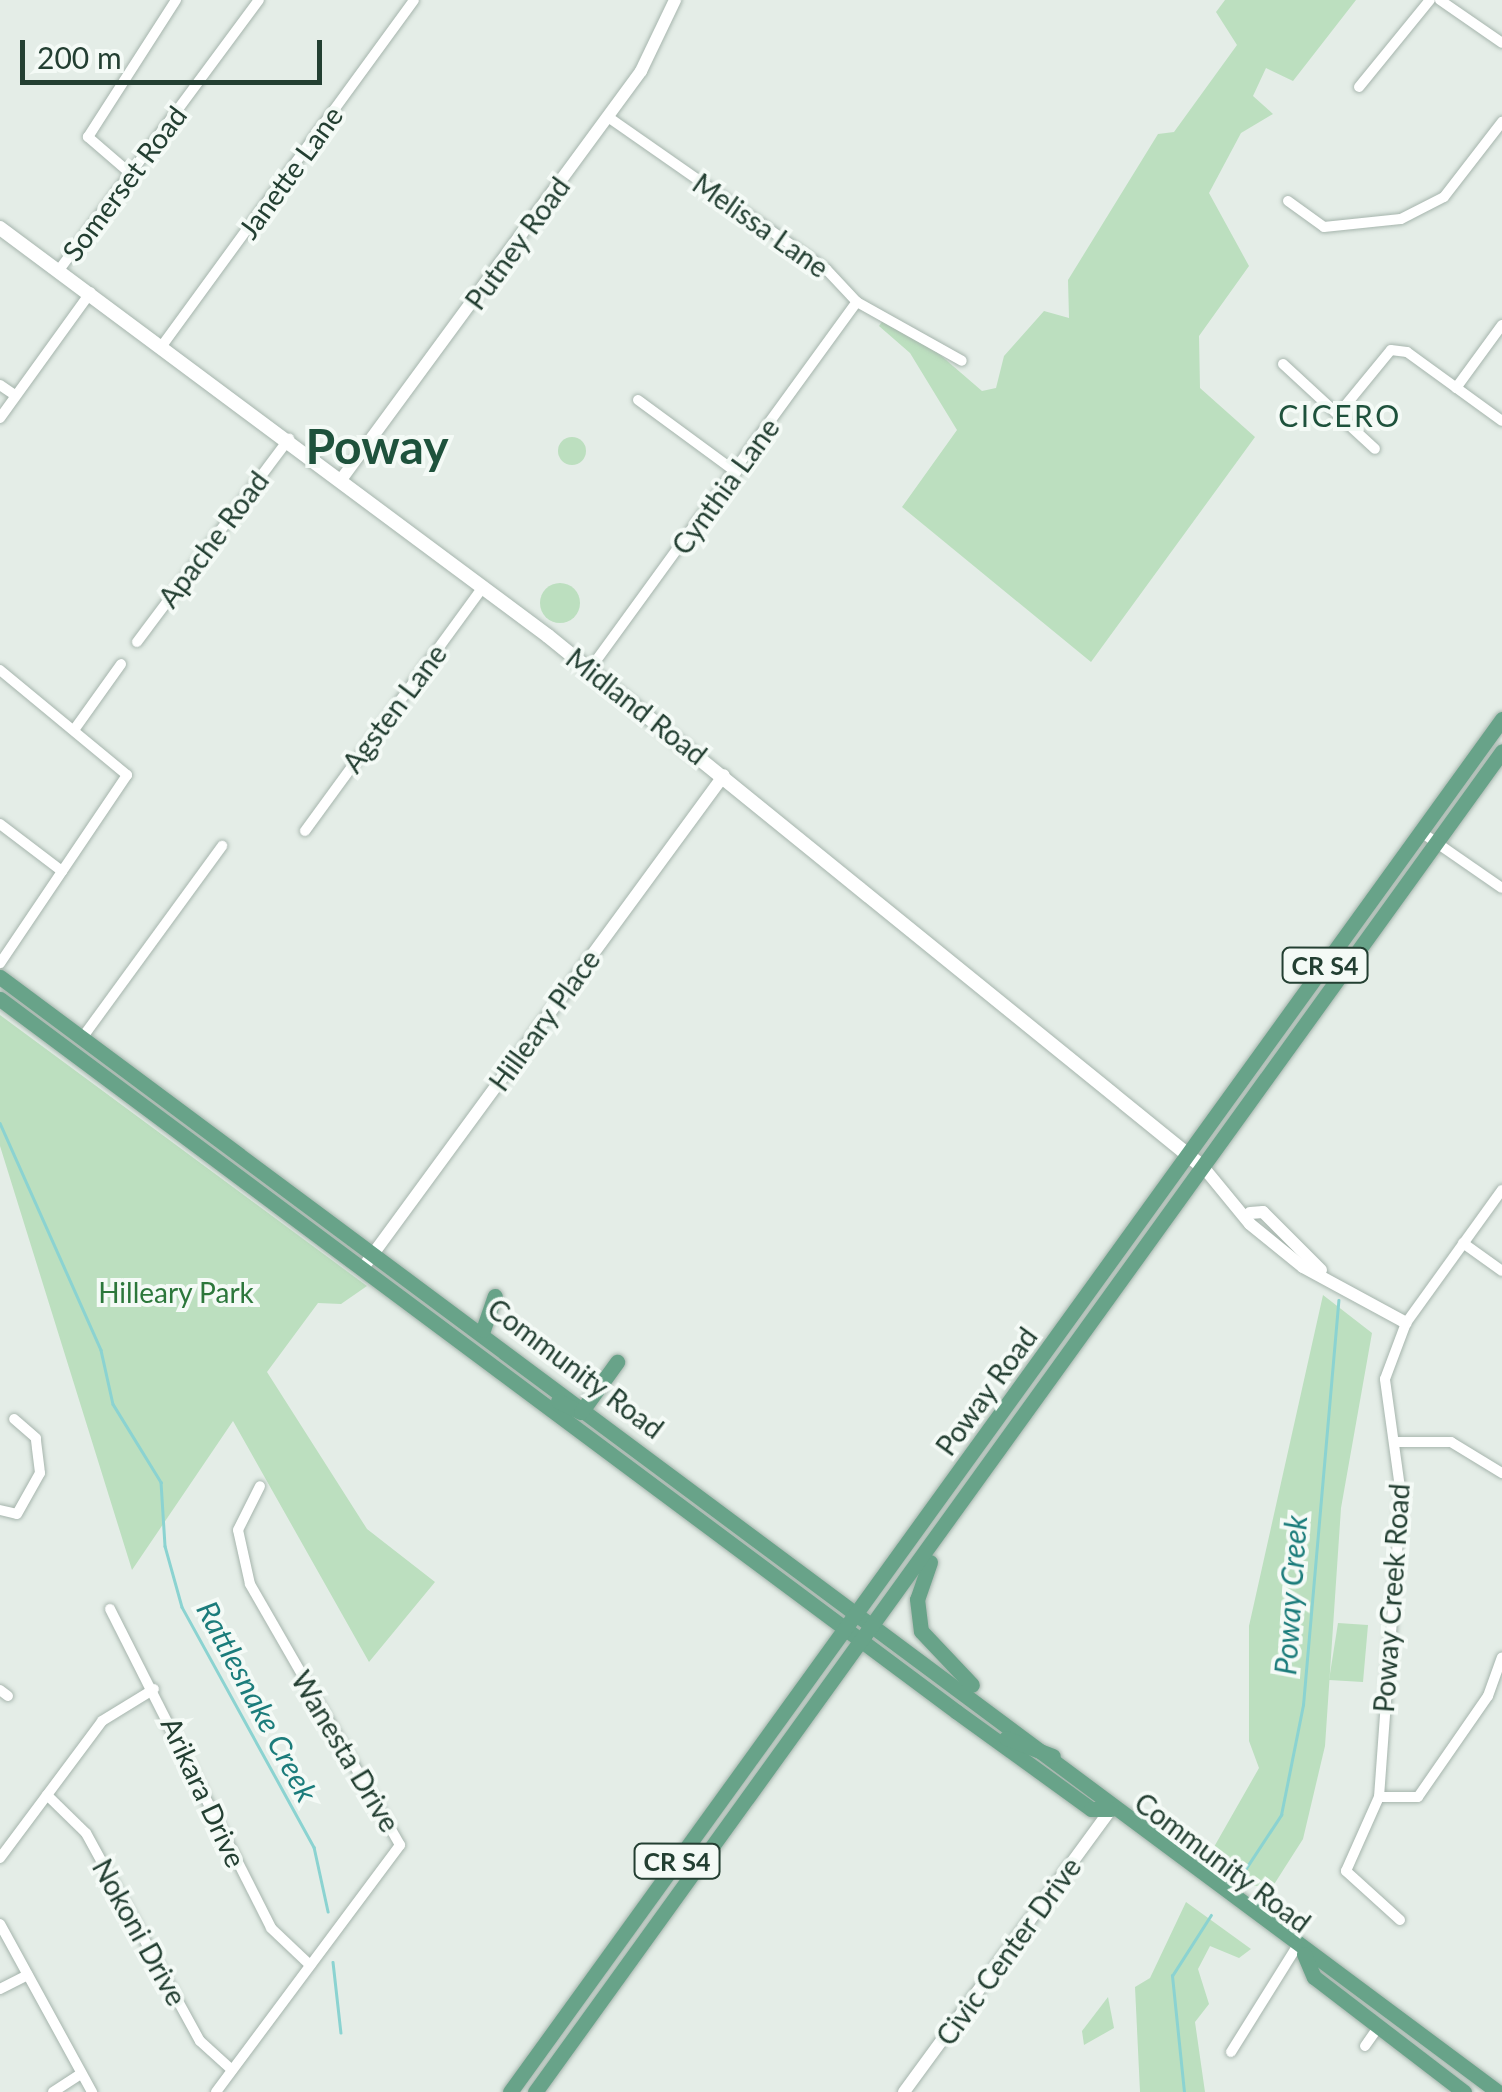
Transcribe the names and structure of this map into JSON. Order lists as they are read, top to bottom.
{
  "streets": {
    "main road": [
      "Midland Road",
      "CR S4",
      "Community Road",
      "Poway Road"
    ],
    "street": [
      "Janette Lane",
      "Somerset Road",
      "Melissa Lane",
      "Putney Road",
      "Cynthia Lane",
      "Apache Road",
      "Agsten Lane",
      "Hilleary Place",
      "Poway Creek Road",
      "Wanesta Drive",
      "Arikara Drive",
      "Nokoni Drive",
      "Civic Center Drive"
    ]
  },
  "crossings": [
    ["Janette Lane", "Midland Road"],
    ["Somerset Road", "Midland Road"],
    ["Melissa Lane", "Putney Road"],
    ["Melissa Lane", "Cynthia Lane"],
    ["Putney Road", "Midland Road"],
    ["Cynthia Lane", "Midland Road"],
    ["Apache Road", "Midland Road"],
    ["Midland Road", "Agsten Lane"],
    ["Midland Road", "Hilleary Place"],
    ["Midland Road", "Poway Road"],
    ["Midland Road", "Poway Creek Road"],
    ["Hilleary Place", "Community Road"],
    ["Community Road", "Poway Road"],
    ["Community Road", "Civic Center Drive"],
    ["Wanesta Drive", "Arikara Drive"],
    ["Wanesta Drive", "Nokoni Drive"]
  ],
  "districts": ["CICERO", "Poway"],
  "water": ["Poway Creek", "Rattlesnake Creek"],
  "parks": ["Hilleary Park"],
  "scale_bar": "200 m"
}
